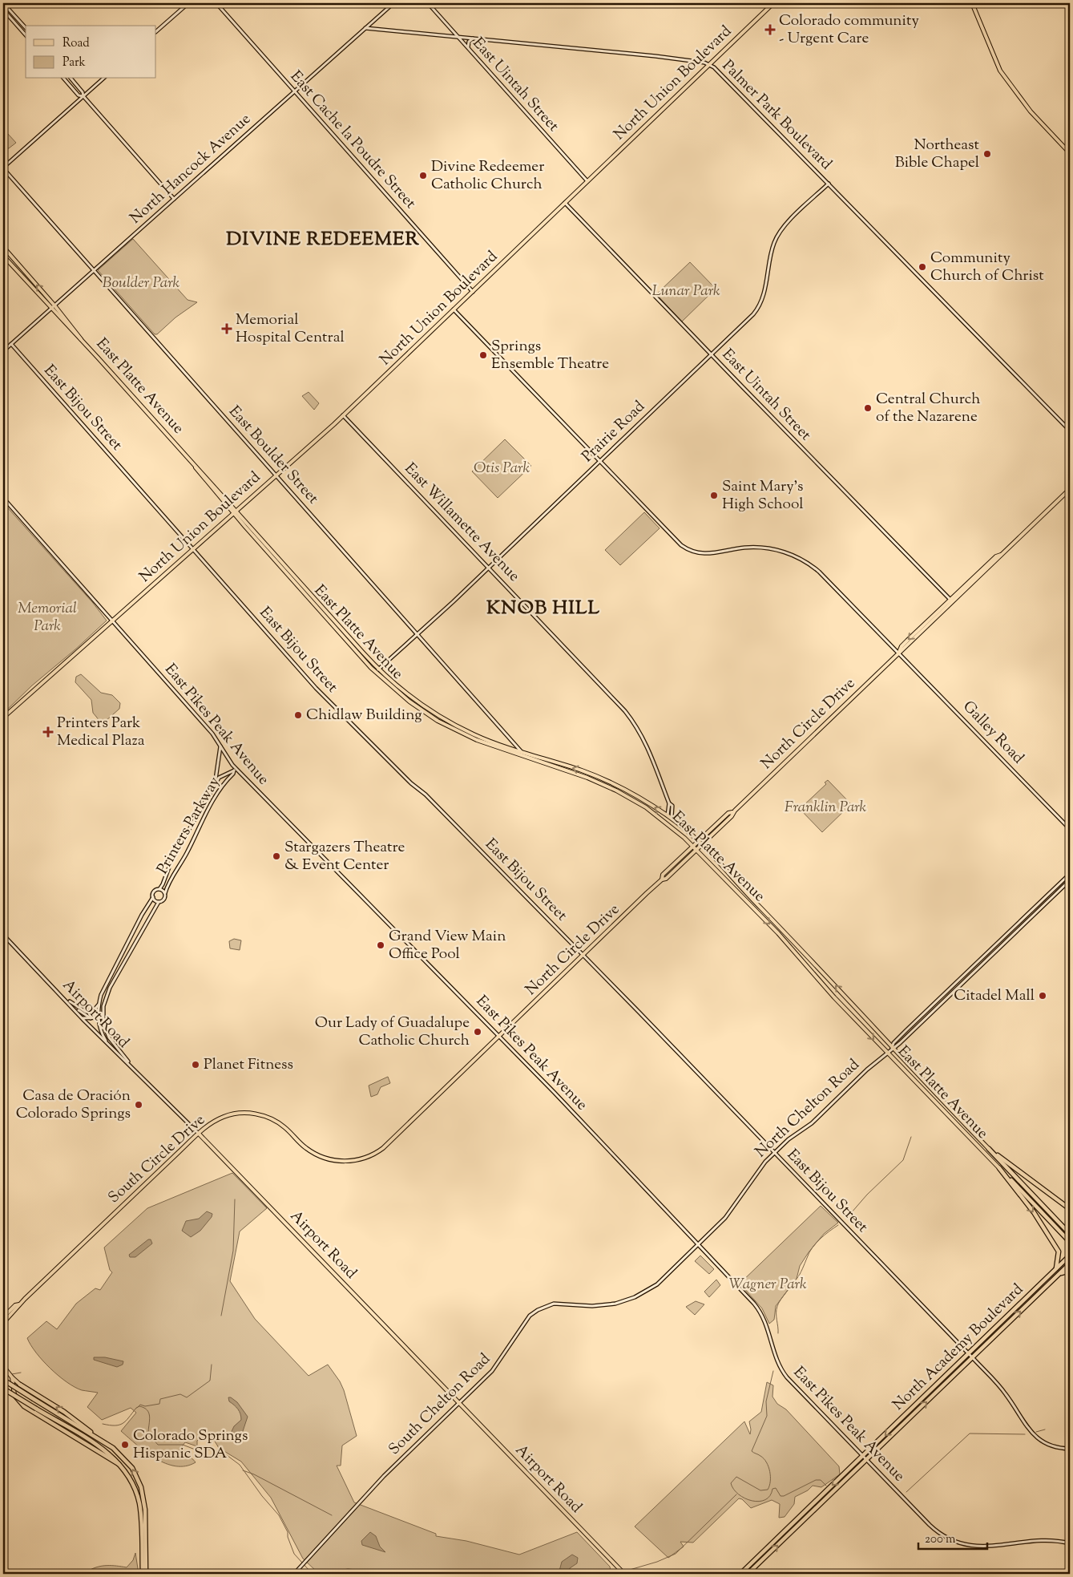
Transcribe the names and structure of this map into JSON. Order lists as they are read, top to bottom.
{
  "streets": {
    "highway": ["East Platte Avenue", "North Academy Boulevard"],
    "main road": [
      "North Union Boulevard",
      "East Uintah Street",
      "Palmer Park Boulevard",
      "East Cache la Poudre Street",
      "North Hancock Avenue",
      "East Bijou Street",
      "Prairie Road",
      "East Boulder Street",
      "East Willamette Avenue",
      "North Circle Drive",
      "East Pikes Peak Avenue",
      "Galley Road",
      "Printers Parkway",
      "Airport Road",
      "North Chelton Road",
      "South Circle Drive",
      "South Chelton Road"
    ]
  },
  "crossings": [
    ["North Union Boulevard", "East Uintah Street"],
    ["North Union Boulevard", "Palmer Park Boulevard"],
    ["North Union Boulevard", "East Cache la Poudre Street"],
    ["North Union Boulevard", "East Platte Avenue"],
    ["North Union Boulevard", "East Bijou Street"],
    ["North Union Boulevard", "East Boulder Street"],
    ["North Union Boulevard", "East Willamette Avenue"],
    ["North Union Boulevard", "East Pikes Peak Avenue"],
    ["East Uintah Street", "Palmer Park Boulevard"],
    ["East Uintah Street", "Prairie Road"],
    ["East Uintah Street", "North Circle Drive"],
    ["Palmer Park Boulevard", "North Hancock Avenue"],
    ["Palmer Park Boulevard", "Prairie Road"],
    ["East Cache la Poudre Street", "North Hancock Avenue"],
    ["North Hancock Avenue", "East Platte Avenue"],
    ["North Hancock Avenue", "East Bijou Street"],
    ["North Hancock Avenue", "East Boulder Street"],
    ["East Platte Avenue", "Prairie Road"],
    ["East Platte Avenue", "East Boulder Street"],
    ["East Platte Avenue", "East Willamette Avenue"],
    ["East Platte Avenue", "North Circle Drive"],
    ["East Platte Avenue", "North Chelton Road"],
    ["East Bijou Street", "North Circle Drive"],
    ["East Bijou Street", "North Chelton Road"],
    ["East Bijou Street", "North Academy Boulevard"],
    ["Prairie Road", "East Boulder Street"],
    ["Prairie Road", "East Willamette Avenue"],
    ["Prairie Road", "Galley Road"],
    ["North Circle Drive", "East Pikes Peak Avenue"],
    ["North Circle Drive", "Galley Road"],
    ["North Circle Drive", "South Circle Drive"],
    ["East Pikes Peak Avenue", "Printers Parkway"],
    ["East Pikes Peak Avenue", "North Chelton Road"],
    ["East Pikes Peak Avenue", "South Circle Drive"],
    ["East Pikes Peak Avenue", "North Academy Boulevard"],
    ["East Pikes Peak Avenue", "South Chelton Road"],
    ["Airport Road", "South Circle Drive"],
    ["Airport Road", "South Chelton Road"],
    ["North Chelton Road", "South Chelton Road"]
  ],
  "districts": ["DIVINE REDEEMER", "KNOB HILL"],
  "parks": [
    "Boulder Park",
    "Lunar Park",
    "Otis Park",
    "Memorial Park",
    "Franklin Park",
    "Wagner Park"
  ],
  "places": {
    "health": ["Colorado community - Urgent Care", "Memorial Hospital Central", "Printers Park Medical Plaza"],
    "other": [
      "Northeast Bible Chapel",
      "Divine Redeemer Catholic Church",
      "Community Church of Christ",
      "Springs Ensemble Theatre",
      "Central Church of the Nazarene",
      "Saint Mary's High School",
      "Chidlaw Building",
      "Stargazers Theatre & Event Center",
      "Grand View Main Office Pool",
      "Citadel Mall",
      "Our Lady of Guadalupe Catholic Church",
      "Planet Fitness",
      "Casa de Oración Colorado Springs",
      "Colorado Springs Hispanic SDA"
    ]
  },
  "legend": ["Road", "Park"],
  "scale_bar": "200 m"
}
